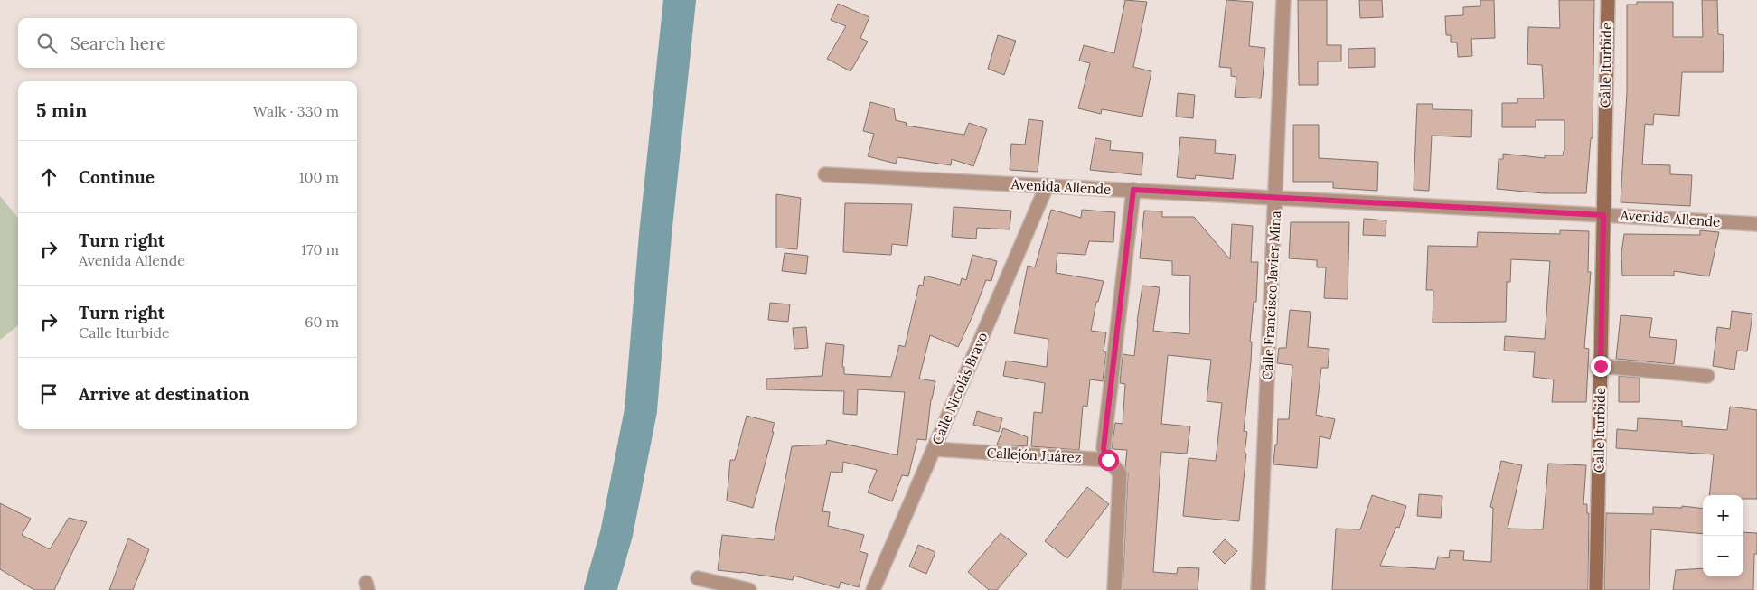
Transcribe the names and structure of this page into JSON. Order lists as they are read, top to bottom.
{
  "streets": {
    "street": [
      "Calle Iturbide",
      "Avenida Allende",
      "Calle Francisco Javier Mina",
      "Calle Nicolás Bravo",
      "Callejón Juárez"
    ]
  },
  "crossings": [
    ["Calle Iturbide", "Avenida Allende"],
    ["Avenida Allende", "Calle Francisco Javier Mina"],
    ["Avenida Allende", "Calle Nicolás Bravo"],
    ["Calle Nicolás Bravo", "Callejón Juárez"]
  ],
  "page": {
    "search": "Search here",
    "heading": ["5 min", "Walk · 330 m"],
    "list": [
      ["Continue", "100 m"],
      ["Turn right", "Avenida Allende", "170 m"],
      ["Turn right", "Calle Iturbide", "60 m"],
      "Arrive at destination"
    ],
    "map_buttons": ["+", "−"]
  }
}
